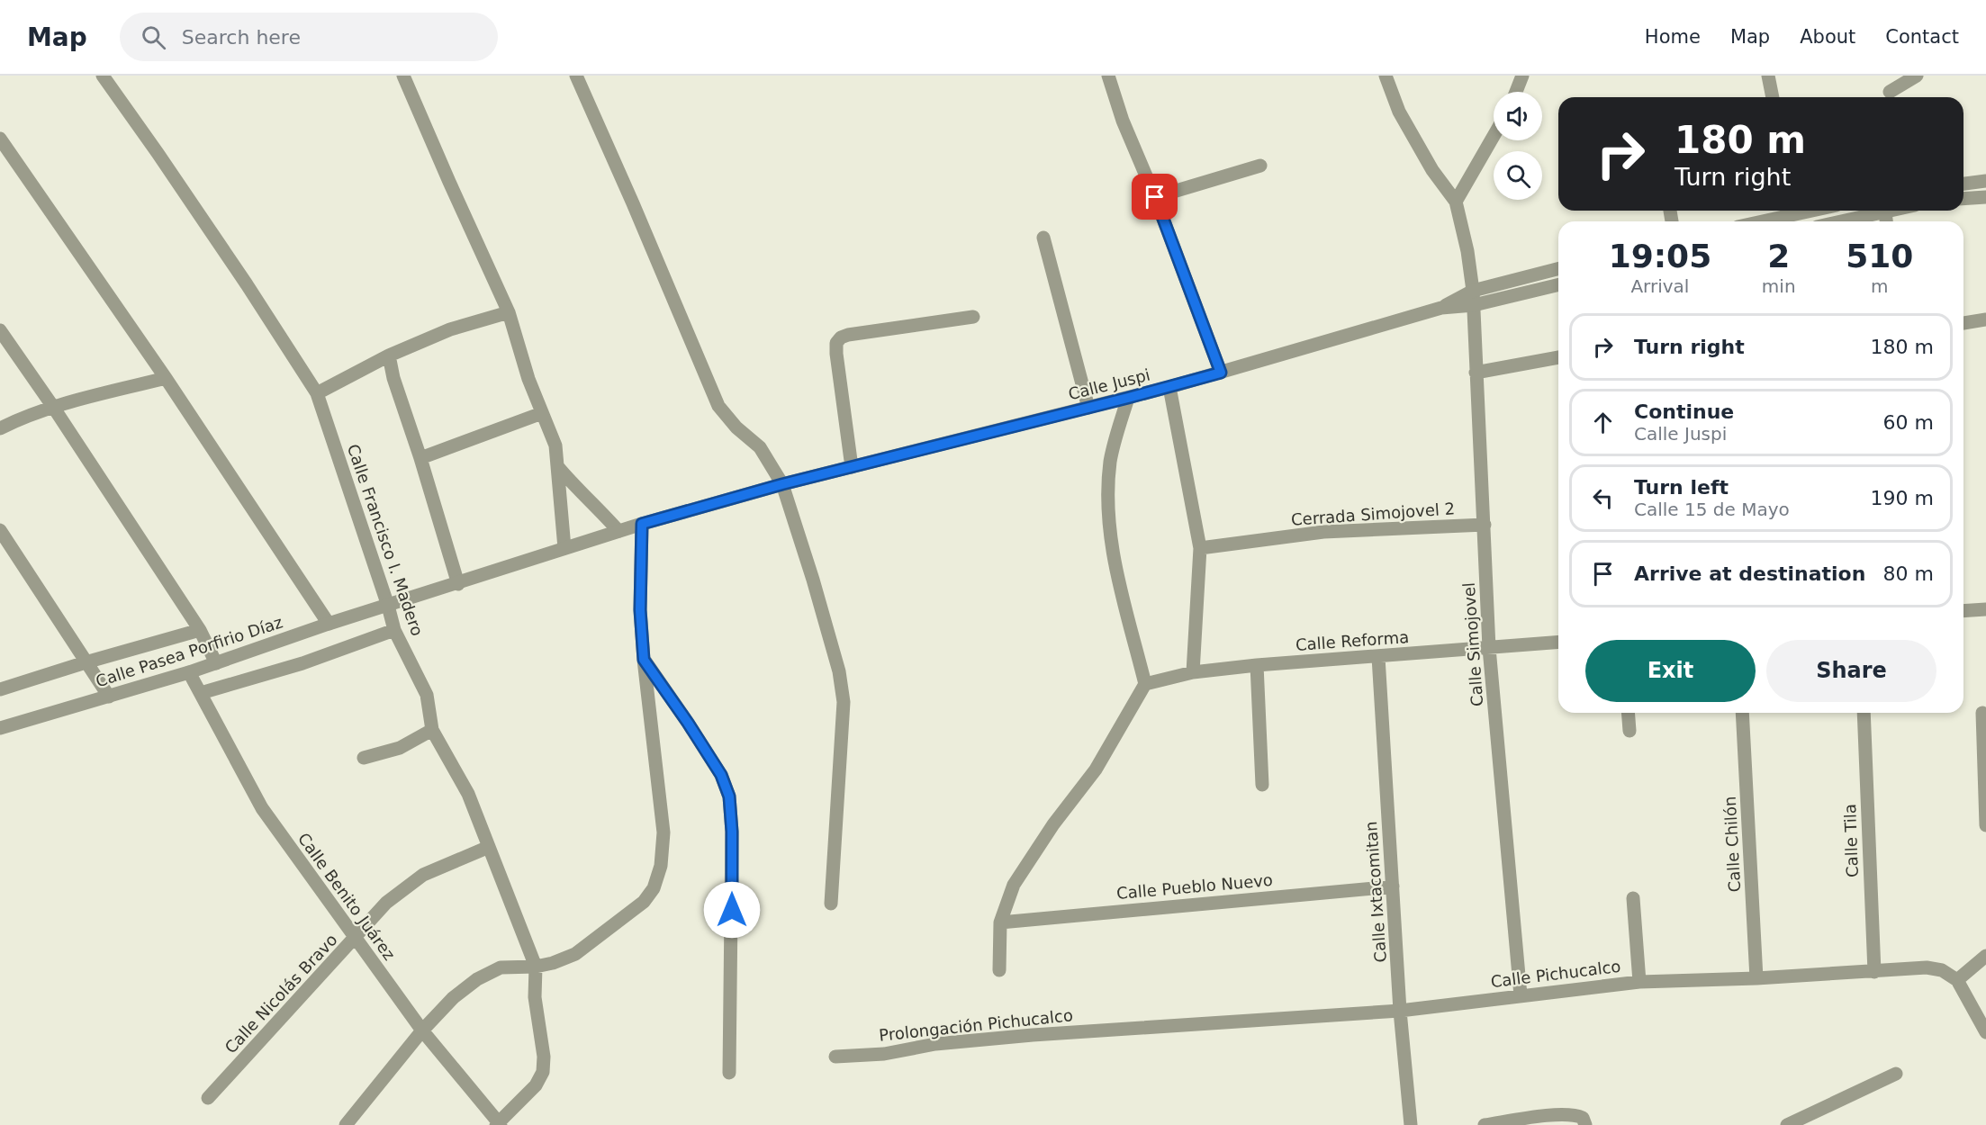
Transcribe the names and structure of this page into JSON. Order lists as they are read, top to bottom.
{
  "streets": {
    "street": [
      "Calle Juspi",
      "Cerrada Simojovel 2",
      "Calle Francisco I. Madero",
      "Calle Reforma",
      "Calle Simojovel",
      "Calle Pasea Porfirio Díaz",
      "Calle Tila",
      "Calle Chilón",
      "Calle Pueblo Nuevo",
      "Calle Ixtacomitan",
      "Calle Benito Juárez",
      "Calle Pichucalco",
      "Calle Nicolás Bravo",
      "Prolongación Pichucalco"
    ]
  },
  "crossings": [
    ["Calle Juspi", "Calle Simojovel"],
    ["Calle Juspi", "Calle Pasea Porfirio Díaz"],
    ["Cerrada Simojovel 2", "Calle Simojovel"],
    ["Calle Francisco I. Madero", "Calle Pasea Porfirio Díaz"],
    ["Calle Francisco I. Madero", "Calle Benito Juárez"],
    ["Calle Francisco I. Madero", "Calle Nicolás Bravo"],
    ["Calle Reforma", "Calle Simojovel"],
    ["Calle Reforma", "Calle Ixtacomitan"],
    ["Calle Simojovel", "Calle Pichucalco"],
    ["Calle Pasea Porfirio Díaz", "Calle Benito Juárez"],
    ["Calle Tila", "Calle Pichucalco"],
    ["Calle Chilón", "Calle Pichucalco"],
    ["Calle Pueblo Nuevo", "Calle Ixtacomitan"],
    ["Calle Ixtacomitan", "Calle Pichucalco"],
    ["Calle Benito Juárez", "Calle Nicolás Bravo"],
    ["Calle Pichucalco", "Prolongación Pichucalco"]
  ],
  "page": {
    "header": "Map",
    "search": "Search here",
    "nav": [
      "Home",
      "Map",
      "About",
      "Contact"
    ],
    "turn": ["180 m", "Turn right"],
    "eta": [
      "19:05",
      "Arrival",
      "2",
      "min",
      "510",
      "m"
    ],
    "list": [
      {
        "name": "Turn right",
        "value": "180 m"
      },
      {
        "name": "Continue",
        "note": "Calle Juspi",
        "value": "60 m"
      },
      {
        "name": "Turn left",
        "note": "Calle 15 de Mayo",
        "value": "190 m"
      },
      {
        "name": "Arrive at destination",
        "value": "80 m"
      }
    ],
    "buttons": ["Exit", "Share"]
  }
}
